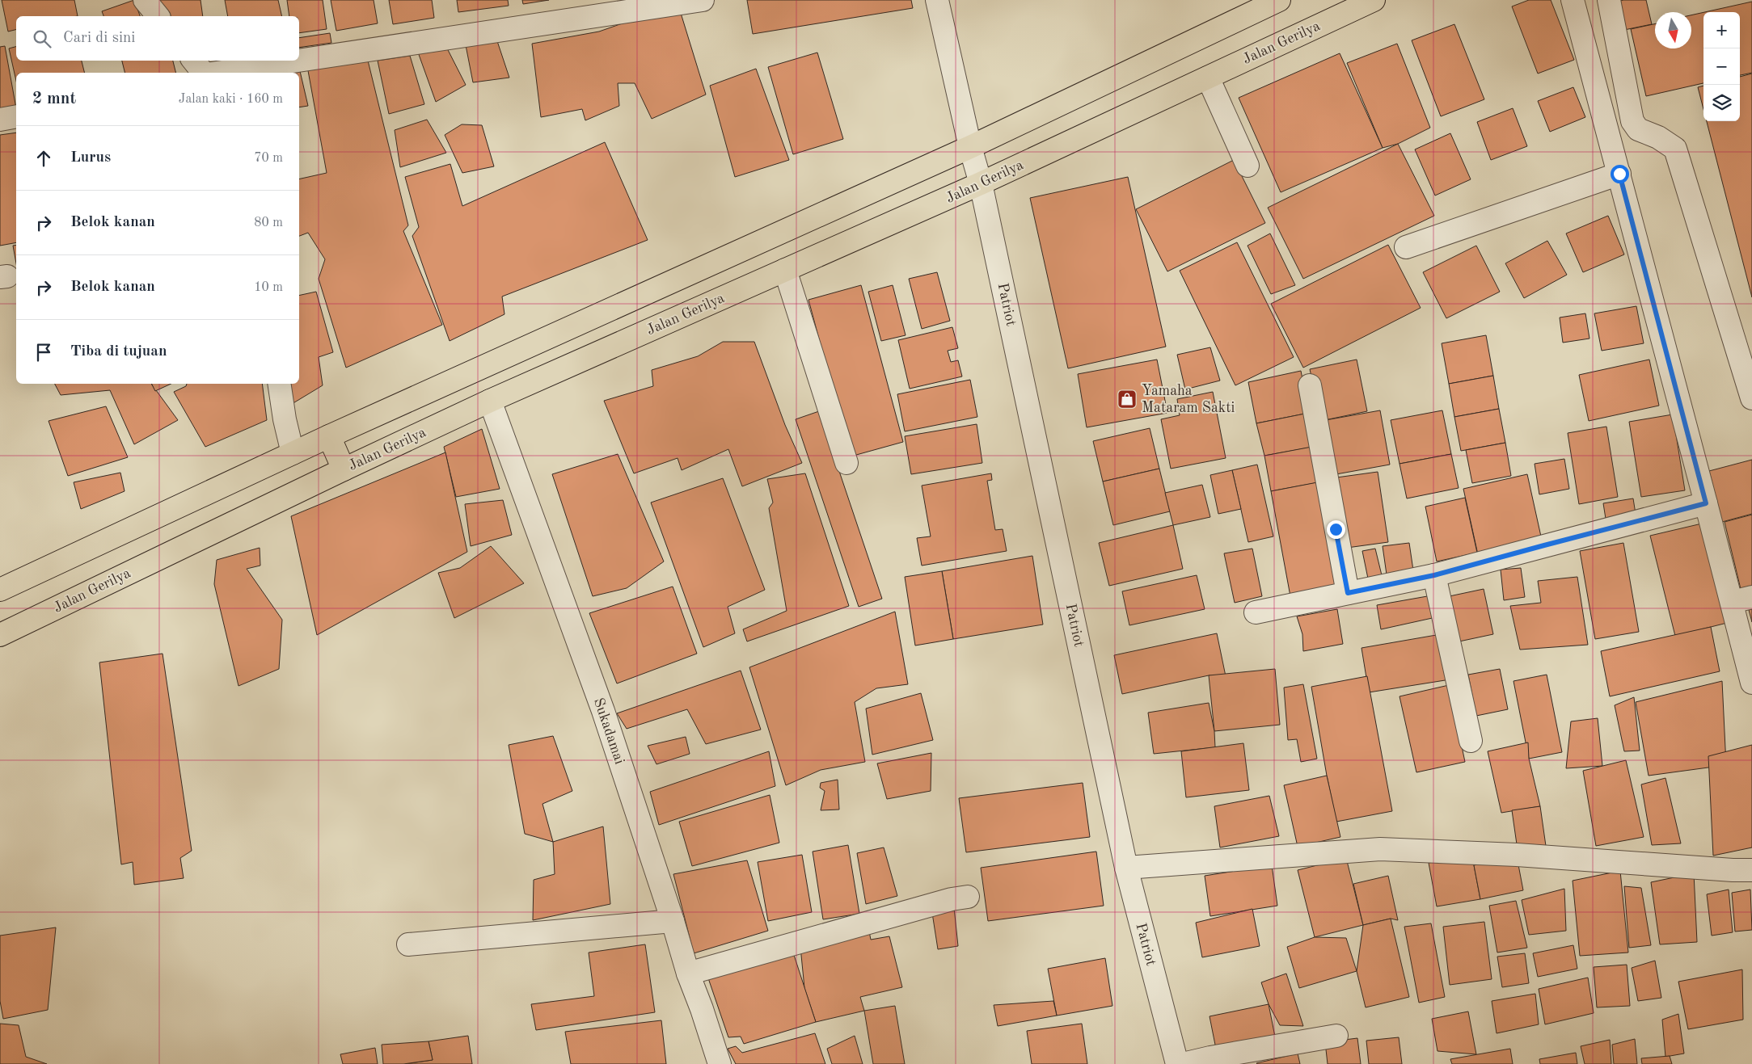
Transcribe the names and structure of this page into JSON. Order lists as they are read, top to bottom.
{
  "streets": {
    "highway": ["Jalan Gerilya"],
    "street": ["Patriot", "Sukadamai"]
  },
  "crossings": [
    ["Jalan Gerilya", "Patriot"],
    ["Jalan Gerilya", "Sukadamai"]
  ],
  "places": {
    "shop": ["Yamaha Mataram Sakti"]
  },
  "north": "bottom",
  "page": {
    "map_buttons": ["+", "−"],
    "search": "Cari di sini",
    "heading": ["2 mnt", "Jalan kaki · 160 m"],
    "list": [
      ["Lurus", "70 m"],
      ["Belok kanan", "80 m"],
      ["Belok kanan", "10 m"],
      "Tiba di tujuan"
    ]
  }
}
